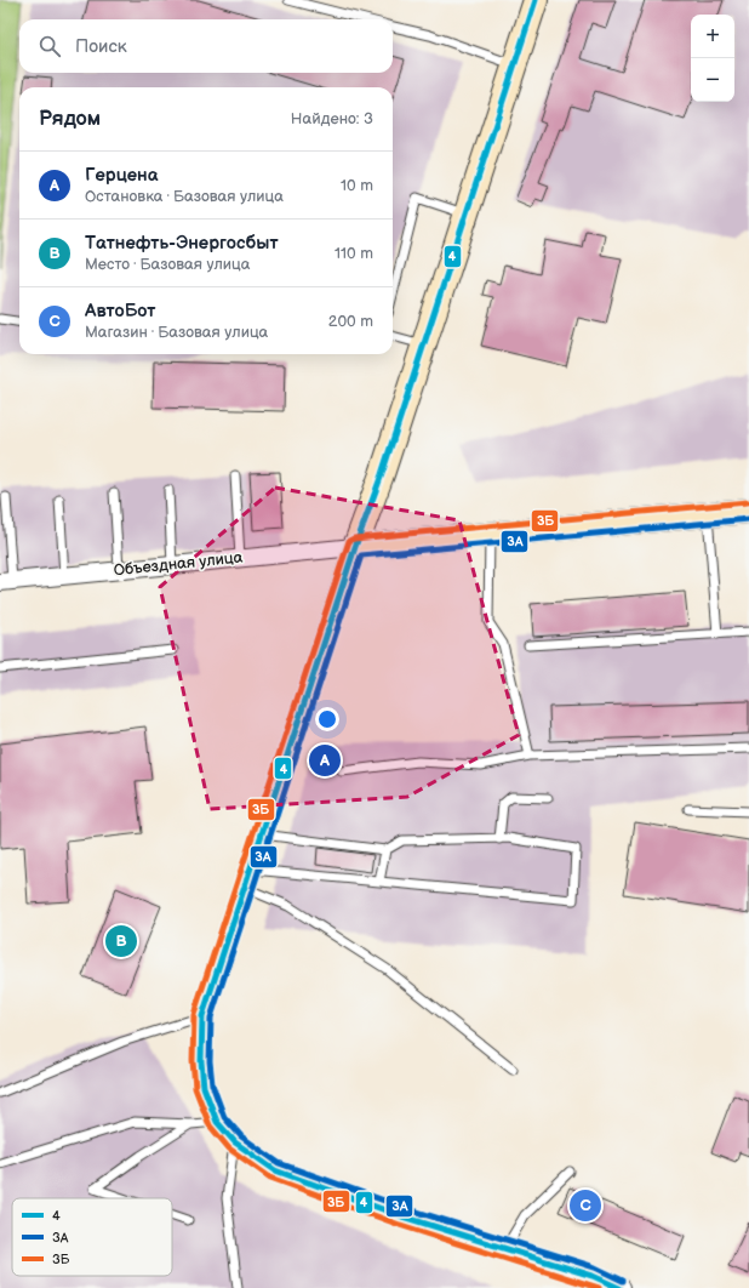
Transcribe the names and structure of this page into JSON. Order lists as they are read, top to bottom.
{
  "streets": {
    "street": ["Объездная улица"]
  },
  "lines": ["transit line 4", "transit line 3Б", "transit line 3А"],
  "legend": ["4", "3А", "3Б"],
  "page": {
    "map_buttons": ["+", "−"],
    "search": "Поиск",
    "heading": ["Рядом", "Найдено: 3"],
    "list": [
      {
        "mark": "A",
        "name": "Герцена",
        "note": "Остановка · Базовая улица",
        "value": "10 m"
      },
      {
        "mark": "B",
        "name": "Татнефть-Энергосбыт",
        "note": "Место · Базовая улица",
        "value": "110 m"
      },
      {
        "mark": "C",
        "name": "АвтоБот",
        "note": "Магазин · Базовая улица",
        "value": "200 m"
      }
    ],
    "pins": ["A", "B", "C"]
  }
}
